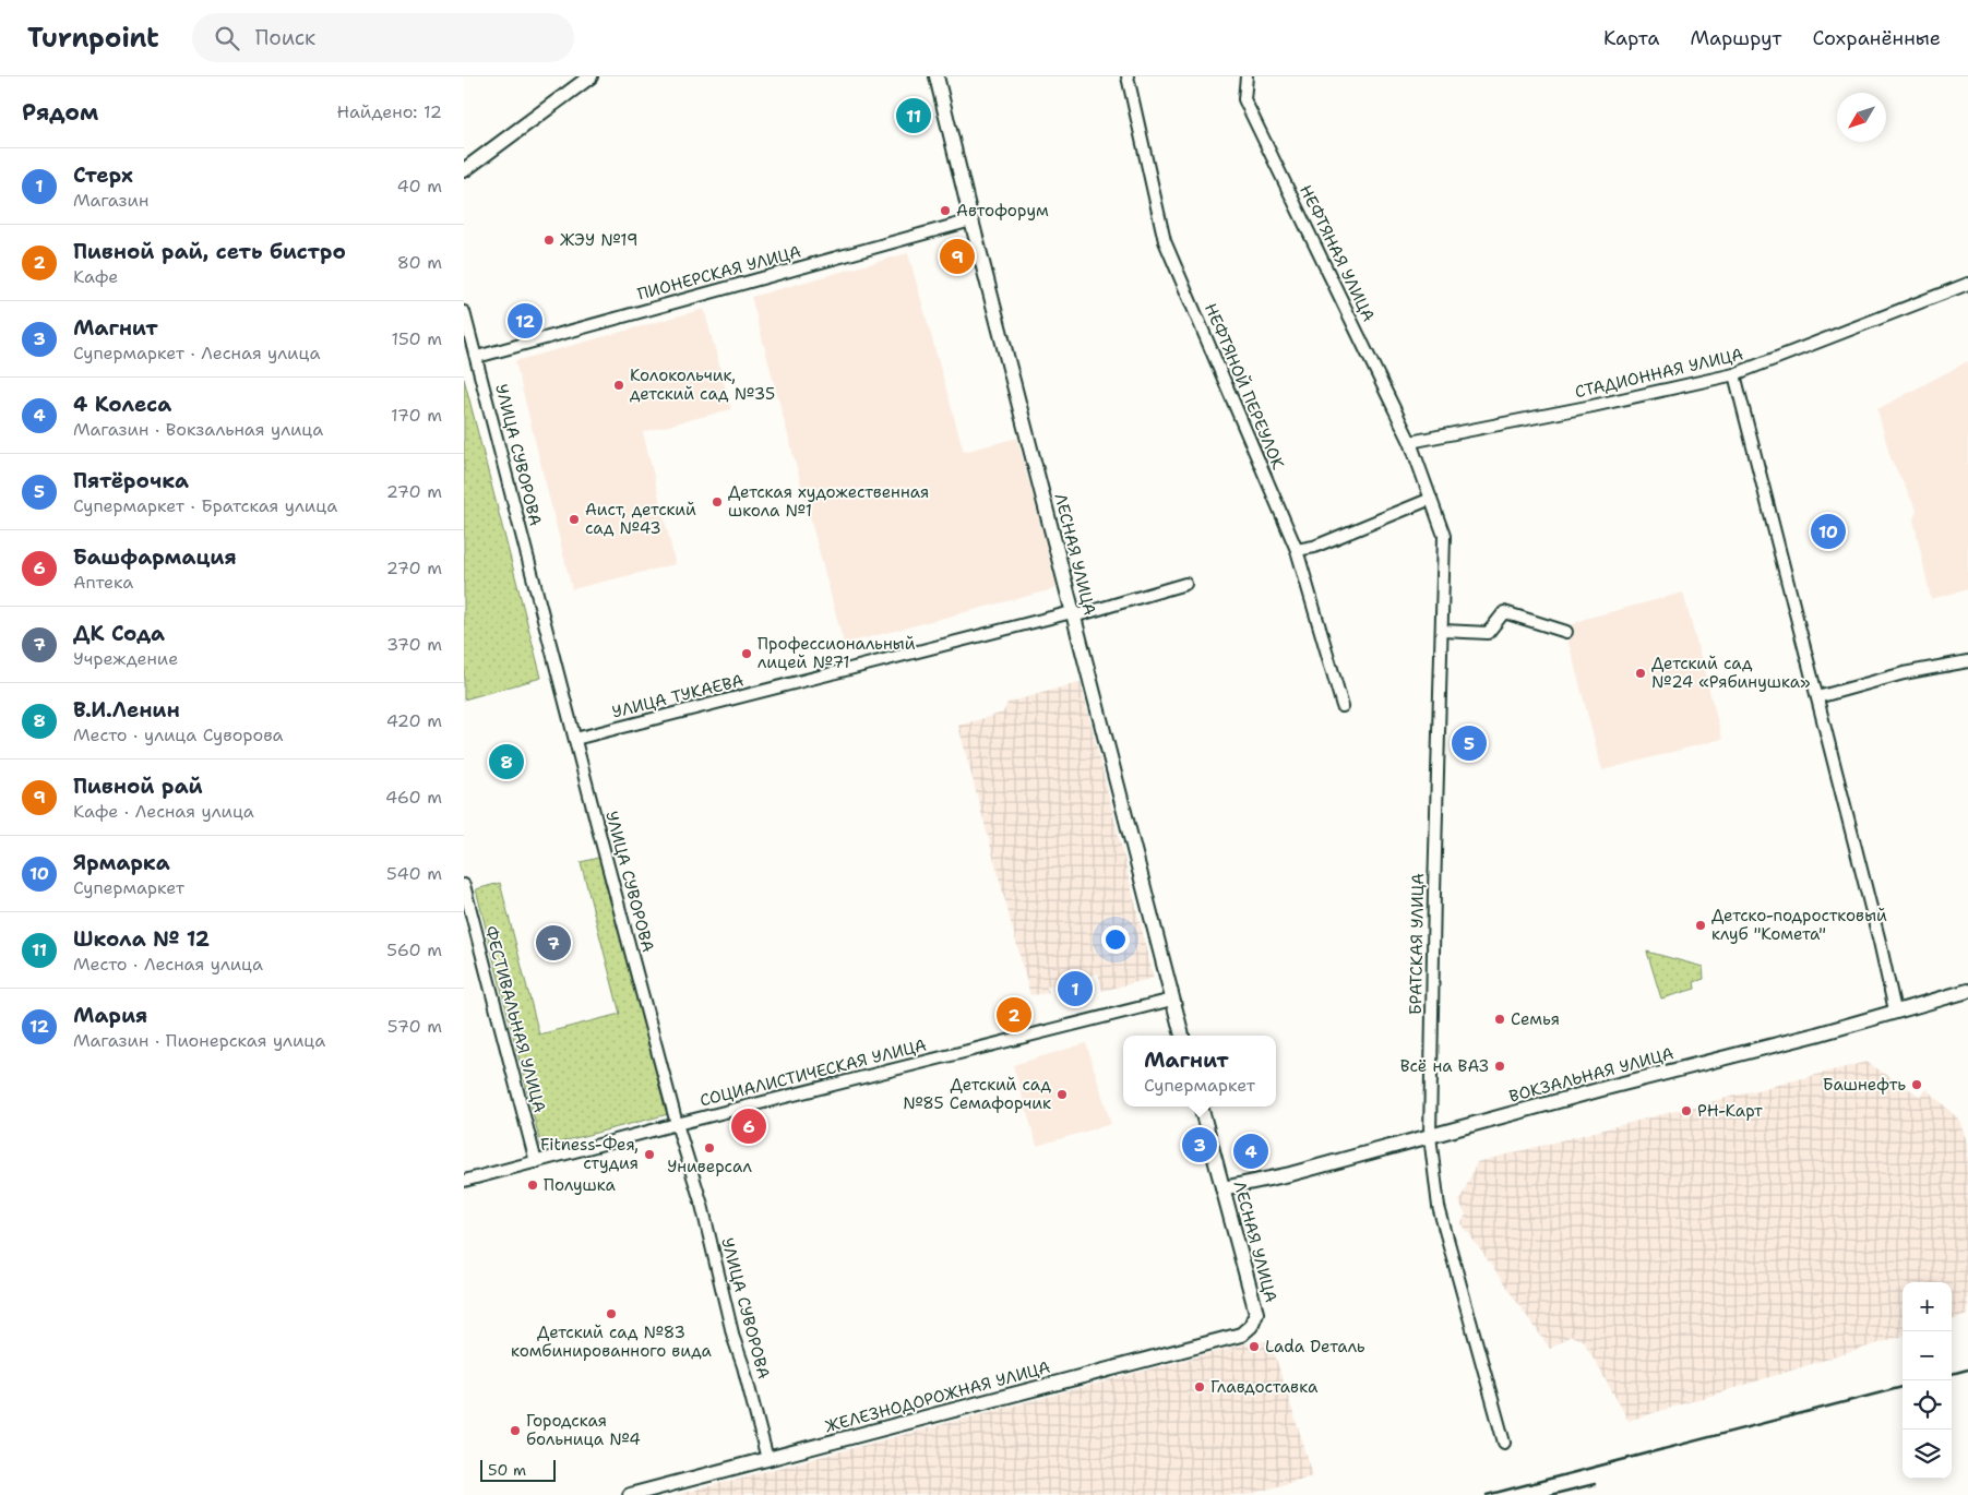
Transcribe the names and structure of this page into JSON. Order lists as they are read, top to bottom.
{
  "streets": {
    "main road": ["ЛЕСНАЯ УЛИЦА", "ВОКЗАЛЬНАЯ УЛИЦА", "ЖЕЛЕЗНОДОРОЖНАЯ УЛИЦА"],
    "street": [
      "НЕФТЯНАЯ УЛИЦА",
      "ПИОНЕРСКАЯ УЛИЦА",
      "СТАДИОННАЯ УЛИЦА",
      "НЕФТЯНОЙ ПЕРЕУЛОК",
      "УЛИЦА СУВОРОВА",
      "УЛИЦА ТУКАЕВА",
      "БРАТСКАЯ УЛИЦА",
      "ФЕСТИВАЛЬНАЯ УЛИЦА",
      "СОЦИАЛИСТИЧЕСКАЯ УЛИЦА"
    ]
  },
  "crossings": [
    ["НЕФТЯНАЯ УЛИЦА", "СТАДИОННАЯ УЛИЦА"],
    ["НЕФТЯНАЯ УЛИЦА", "БРАТСКАЯ УЛИЦА"],
    ["ПИОНЕРСКАЯ УЛИЦА", "УЛИЦА СУВОРОВА"],
    ["ПИОНЕРСКАЯ УЛИЦА", "ЛЕСНАЯ УЛИЦА"],
    ["СТАДИОННАЯ УЛИЦА", "БРАТСКАЯ УЛИЦА"],
    ["УЛИЦА СУВОРОВА", "УЛИЦА ТУКАЕВА"],
    ["УЛИЦА СУВОРОВА", "СОЦИАЛИСТИЧЕСКАЯ УЛИЦА"],
    ["УЛИЦА СУВОРОВА", "ЖЕЛЕЗНОДОРОЖНАЯ УЛИЦА"],
    ["ЛЕСНАЯ УЛИЦА", "УЛИЦА ТУКАЕВА"],
    ["ЛЕСНАЯ УЛИЦА", "СОЦИАЛИСТИЧЕСКАЯ УЛИЦА"],
    ["ЛЕСНАЯ УЛИЦА", "ВОКЗАЛЬНАЯ УЛИЦА"],
    ["ЛЕСНАЯ УЛИЦА", "ЖЕЛЕЗНОДОРОЖНАЯ УЛИЦА"],
    ["БРАТСКАЯ УЛИЦА", "ВОКЗАЛЬНАЯ УЛИЦА"],
    ["ФЕСТИВАЛЬНАЯ УЛИЦА", "СОЦИАЛИСТИЧЕСКАЯ УЛИЦА"]
  ],
  "places": [
    "Автофорум",
    "ЖЭУ №19",
    "Колокольчик, детский сад №35",
    "Детская художественная школа №1",
    "Аист, детский сад №43",
    "Профессиональный лицей №71",
    "Детский сад №24 «Рябинушка»",
    "Детско-подростковый клуб \"Комета\"",
    "Семья",
    "Всё на ВАЗ",
    "Башнефть",
    "Детский сад №85 Семафорчик",
    "РН-Карт",
    "Универсал",
    "Fitness-Фея, студия",
    "Полушка",
    "Детский сад №83 комбинированного вида",
    "Lada Dеталь",
    "Главдоставка",
    "Городская больница №4"
  ],
  "scale_bar": "50 m",
  "north": "bottom left",
  "page": {
    "header": "Turnpoint",
    "search": "Поиск",
    "nav": ["Карта", "Маршрут", "Сохранённые"],
    "heading": ["Рядом", "Найдено: 12"],
    "pins": [
      "11",
      "9",
      "12",
      "10",
      "5",
      "8",
      "7",
      "1",
      "2",
      "6",
      "3",
      "4"
    ],
    "list": [
      {
        "mark": "1",
        "name": "Стерх",
        "note": "Магазин",
        "value": "40 m"
      },
      {
        "mark": "2",
        "name": "Пивной рай, сеть бистро",
        "note": "Кафе",
        "value": "80 m"
      },
      {
        "mark": "3",
        "name": "Магнит",
        "note": "Супермаркет · Лесная улица",
        "value": "150 m"
      },
      {
        "mark": "4",
        "name": "4 Колеса",
        "note": "Магазин · Вокзальная улица",
        "value": "170 m"
      },
      {
        "mark": "5",
        "name": "Пятёрочка",
        "note": "Супермаркет · Братская улица",
        "value": "270 m"
      },
      {
        "mark": "6",
        "name": "Башфармация",
        "note": "Аптека",
        "value": "270 m"
      },
      {
        "mark": "7",
        "name": "ДК Сода",
        "note": "Учреждение",
        "value": "370 m"
      },
      {
        "mark": "8",
        "name": "В.И.Ленин",
        "note": "Место · улица Суворова",
        "value": "420 m"
      },
      {
        "mark": "9",
        "name": "Пивной рай",
        "note": "Кафе · Лесная улица",
        "value": "460 m"
      },
      {
        "mark": "10",
        "name": "Ярмарка",
        "note": "Супермаркет",
        "value": "540 m"
      },
      {
        "mark": "11",
        "name": "Школа № 12",
        "note": "Место · Лесная улица",
        "value": "560 m"
      },
      {
        "mark": "12",
        "name": "Мария",
        "note": "Магазин · Пионерская улица",
        "value": "570 m"
      }
    ],
    "popup": ["Магнит", "Супермаркет"],
    "map_buttons": ["+", "−"],
    "scale": "50 m"
  }
}
